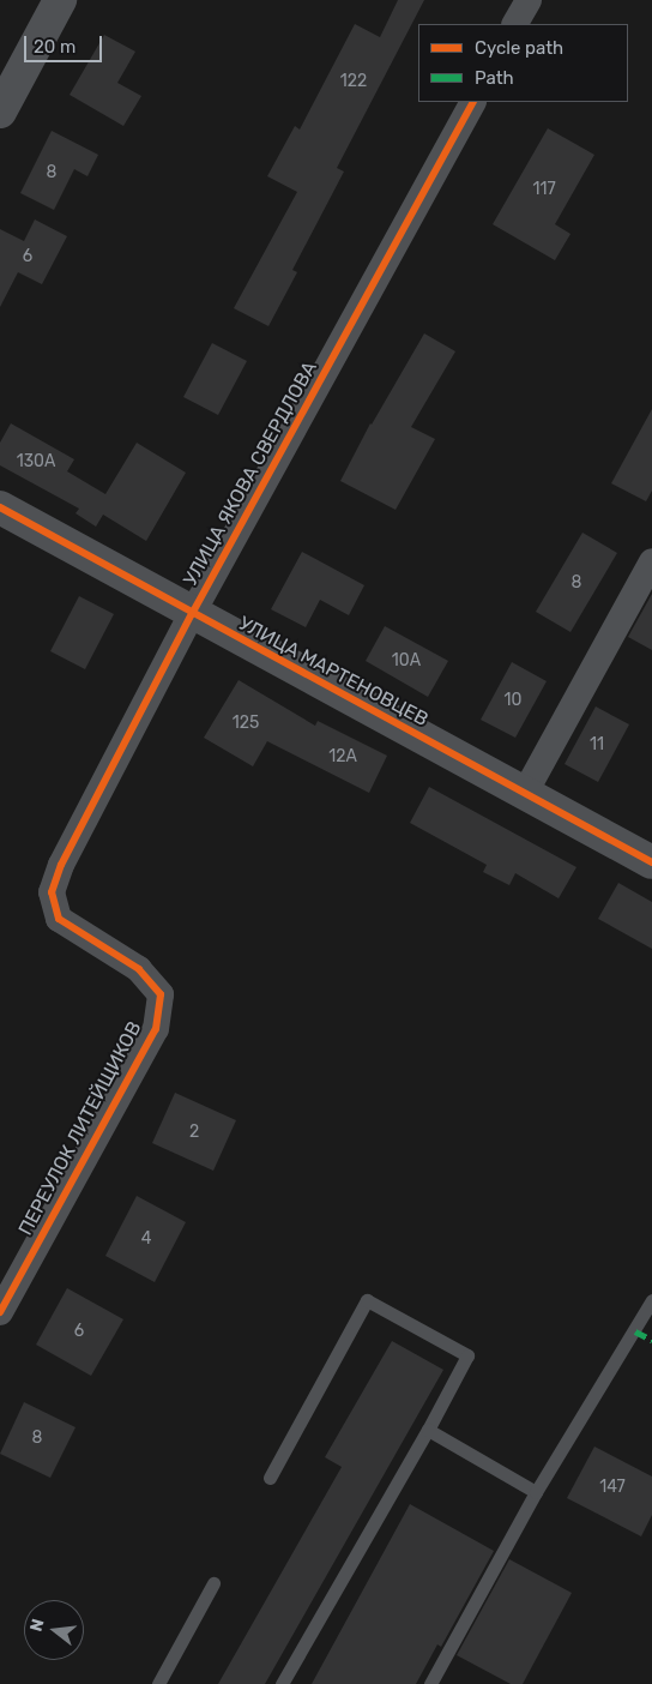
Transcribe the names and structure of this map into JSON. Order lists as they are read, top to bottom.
{
  "streets": {
    "street": ["УЛИЦА ЯКОВА СВЕРДЛОВА", "УЛИЦА МАРТЕНОВЦЕВ", "ПЕРЕУЛОК ЛИТЕЙЩИКОВ"]
  },
  "crossings": [
    ["УЛИЦА ЯКОВА СВЕРДЛОВА", "УЛИЦА МАРТЕНОВЦЕВ"],
    ["УЛИЦА ЯКОВА СВЕРДЛОВА", "ПЕРЕУЛОК ЛИТЕЙЩИКОВ"]
  ],
  "house_numbers": [
    "122",
    "8",
    "117",
    "6",
    "130А",
    "8",
    "10А",
    "10",
    "125",
    "11",
    "12А",
    "2",
    "4",
    "6",
    "8",
    "147"
  ],
  "legend": ["Cycle path", "Path"],
  "scale_bar": "20 m",
  "north": "left"
}
